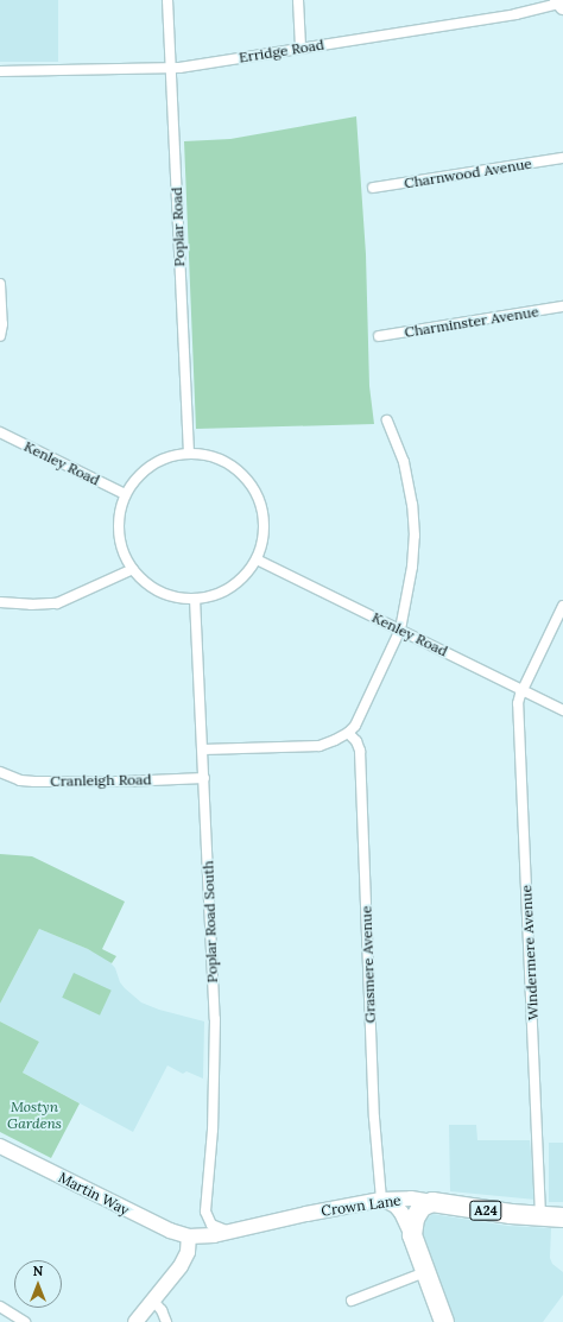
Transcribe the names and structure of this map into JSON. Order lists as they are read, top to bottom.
{
  "streets": {
    "highway": ["Crown Lane", "A24"],
    "main road": ["Martin Way"],
    "street": [
      "Erridge Road",
      "Charnwood Avenue",
      "Poplar Road",
      "Charminster Avenue",
      "Kenley Road",
      "Cranleigh Road",
      "Poplar Road South",
      "Windermere Avenue",
      "Grasmere Avenue"
    ]
  },
  "crossings": [
    ["Erridge Road", "Poplar Road"],
    ["Poplar Road", "Kenley Road"],
    ["Poplar Road", "Poplar Road South"],
    ["Kenley Road", "Poplar Road South"],
    ["Kenley Road", "Windermere Avenue"],
    ["Cranleigh Road", "Poplar Road South"],
    ["Poplar Road South", "Crown Lane"],
    ["Windermere Avenue", "Crown Lane"],
    ["Grasmere Avenue", "Crown Lane"],
    ["Martin Way", "Crown Lane"]
  ],
  "parks": ["Mostyn Gardens"],
  "north": "top"
}
